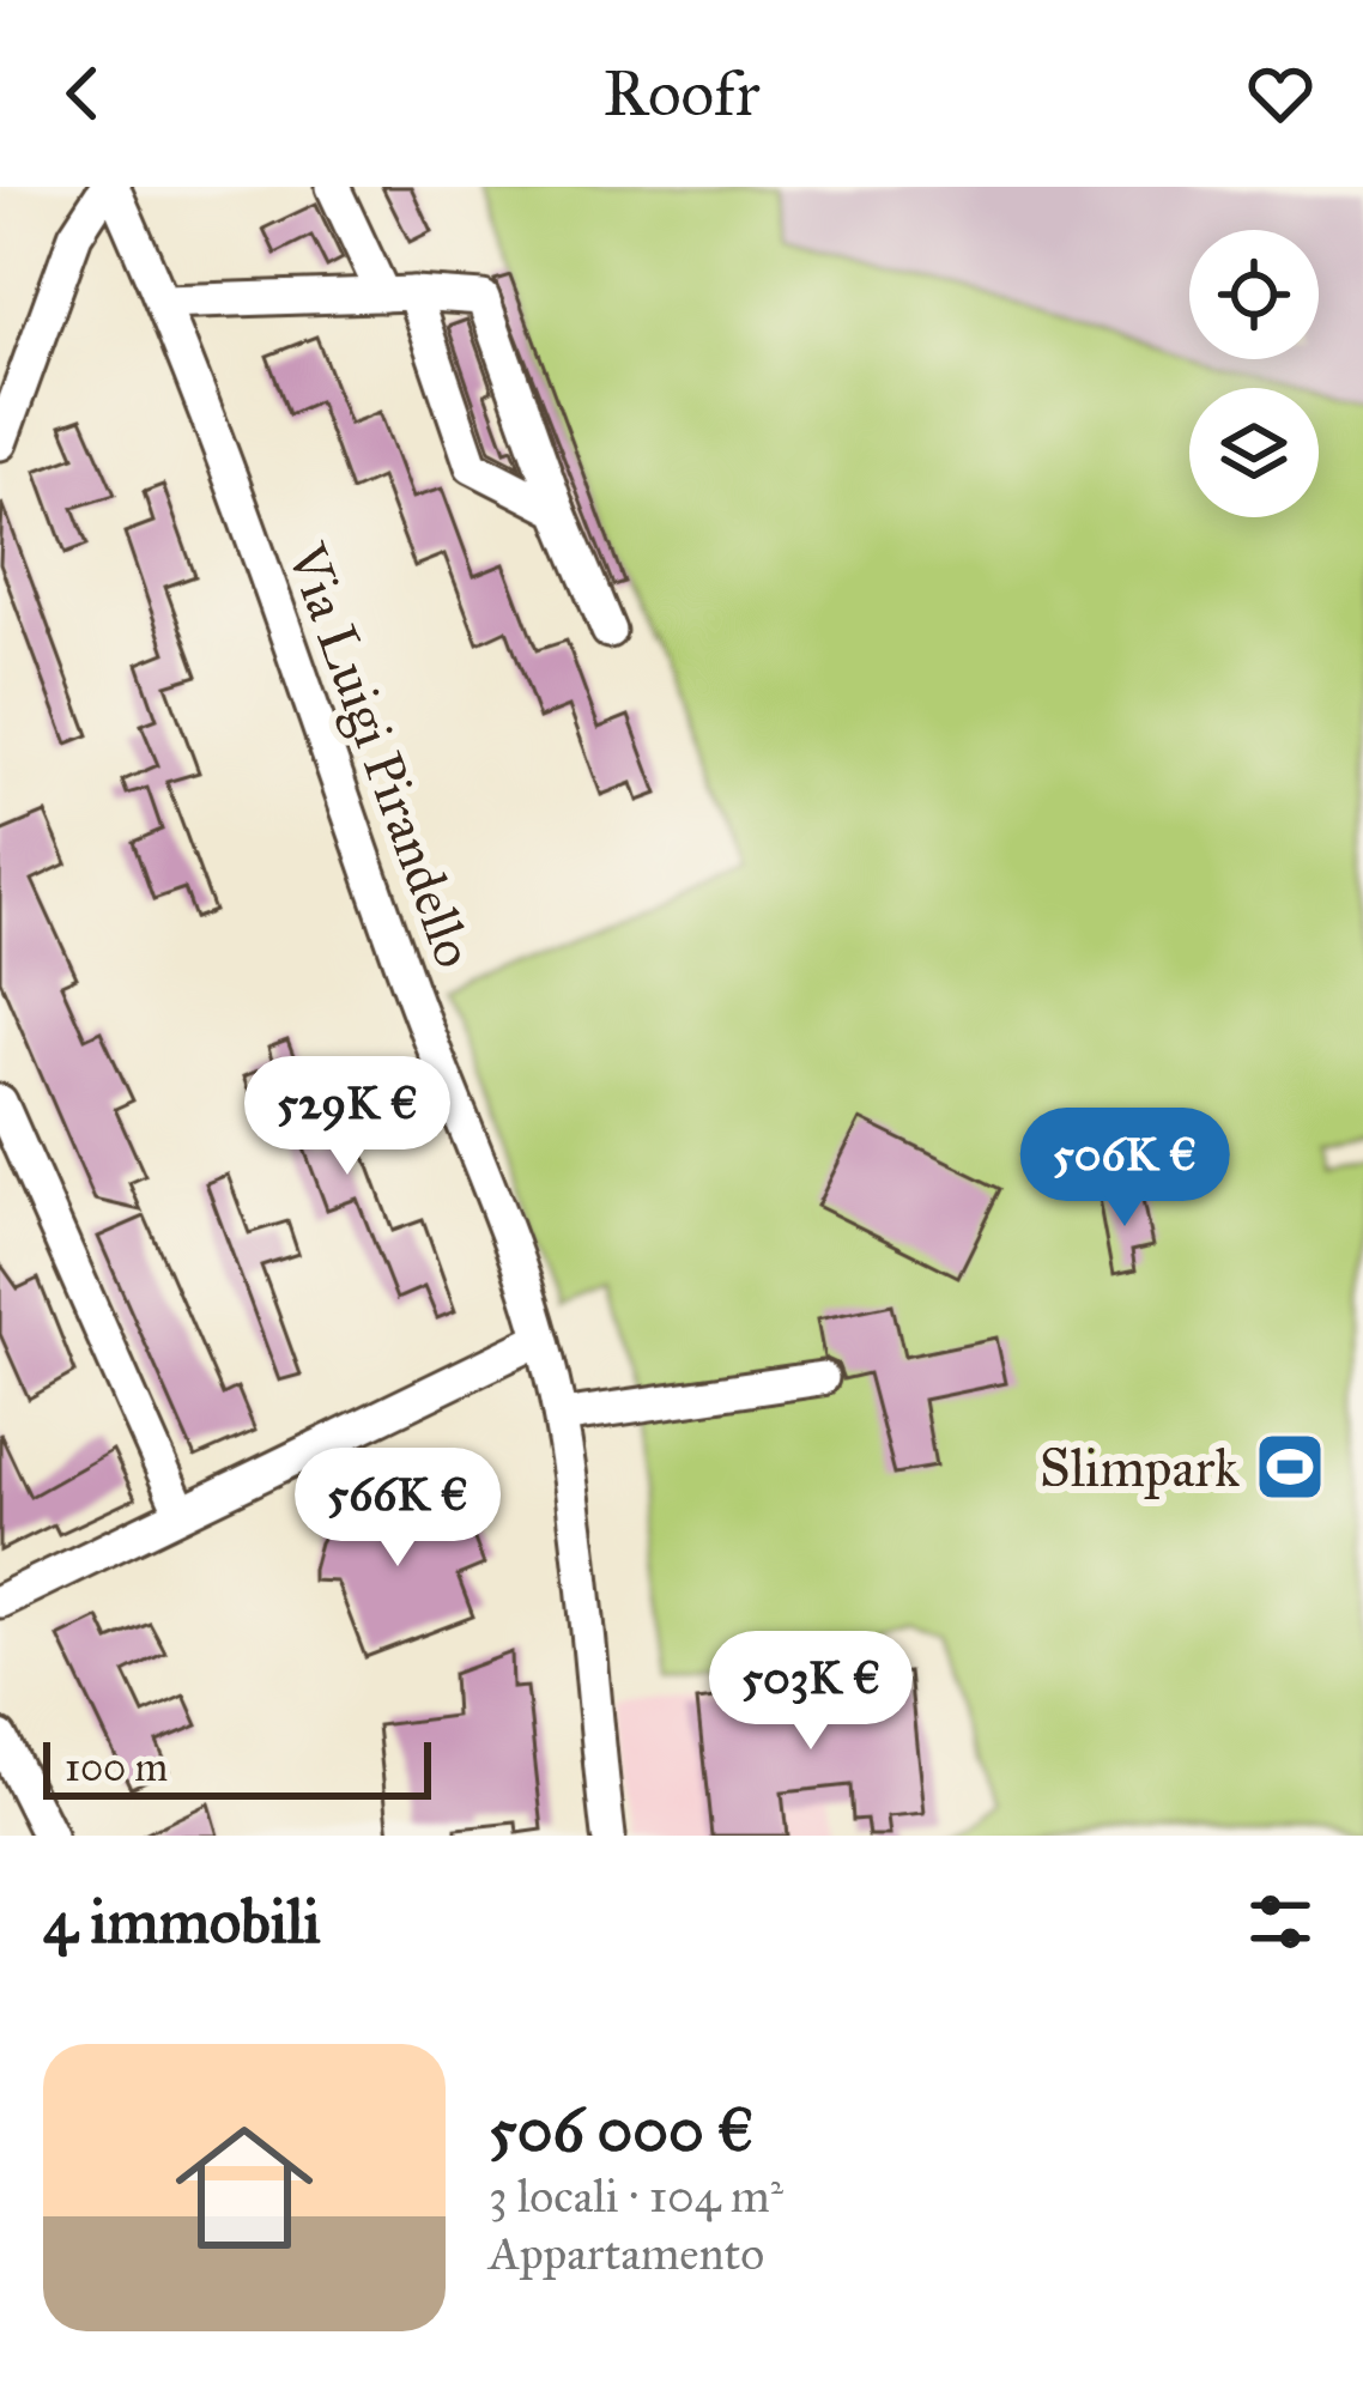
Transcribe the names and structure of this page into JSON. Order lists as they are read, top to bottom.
{
  "streets": {
    "street": ["Via Luigi Pirandello"]
  },
  "places": {
    "sports": ["Slimpark"]
  },
  "scale_bar": "100 m",
  "page": {
    "header": "Roofr",
    "price": [
      "529K €",
      "506K €",
      "566K €",
      "503K €"
    ],
    "scale": "100 m",
    "heading": "4 immobili",
    "list": [
      {
        "name": "506 000 €",
        "note": "3 locali · 104 m² · Appartamento"
      }
    ]
  }
}
